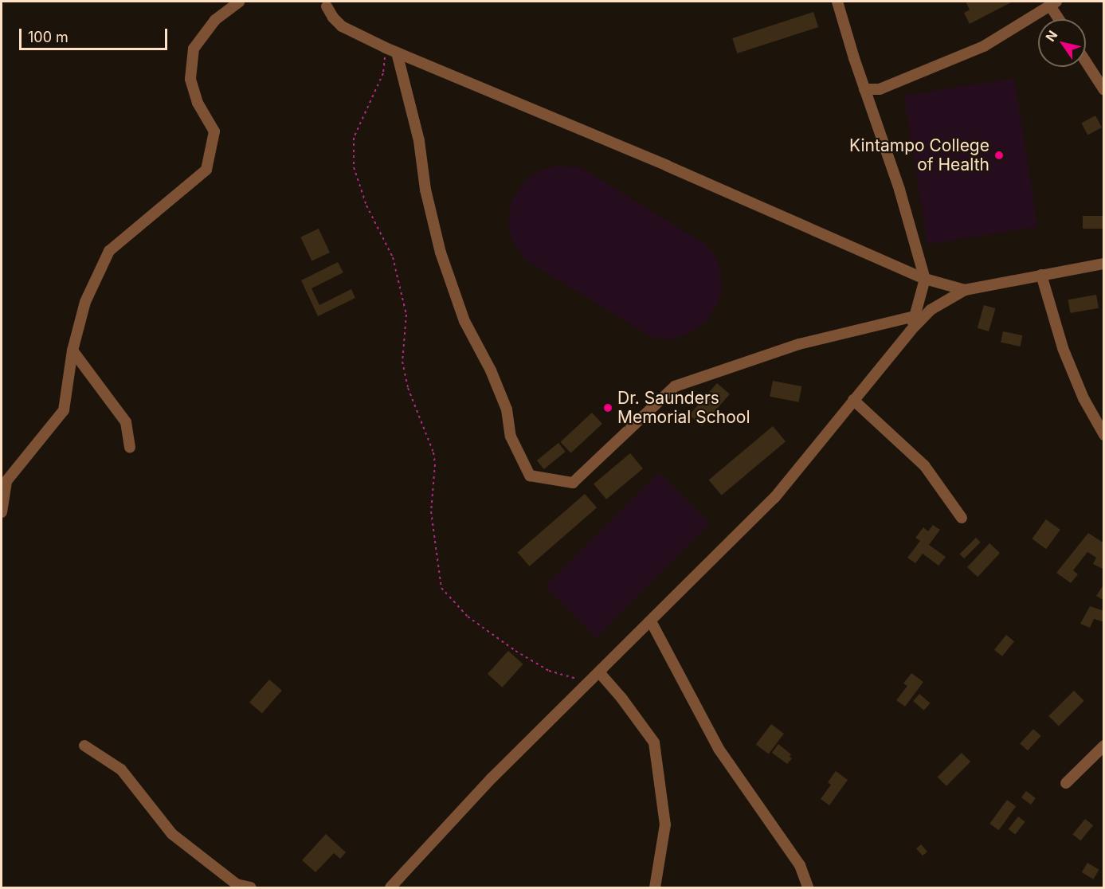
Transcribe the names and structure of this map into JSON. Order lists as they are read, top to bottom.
{
  "places": ["Kintampo College of Health", "Dr. Saunders Memorial School"],
  "scale_bar": "100 m",
  "north": "top left"
}
